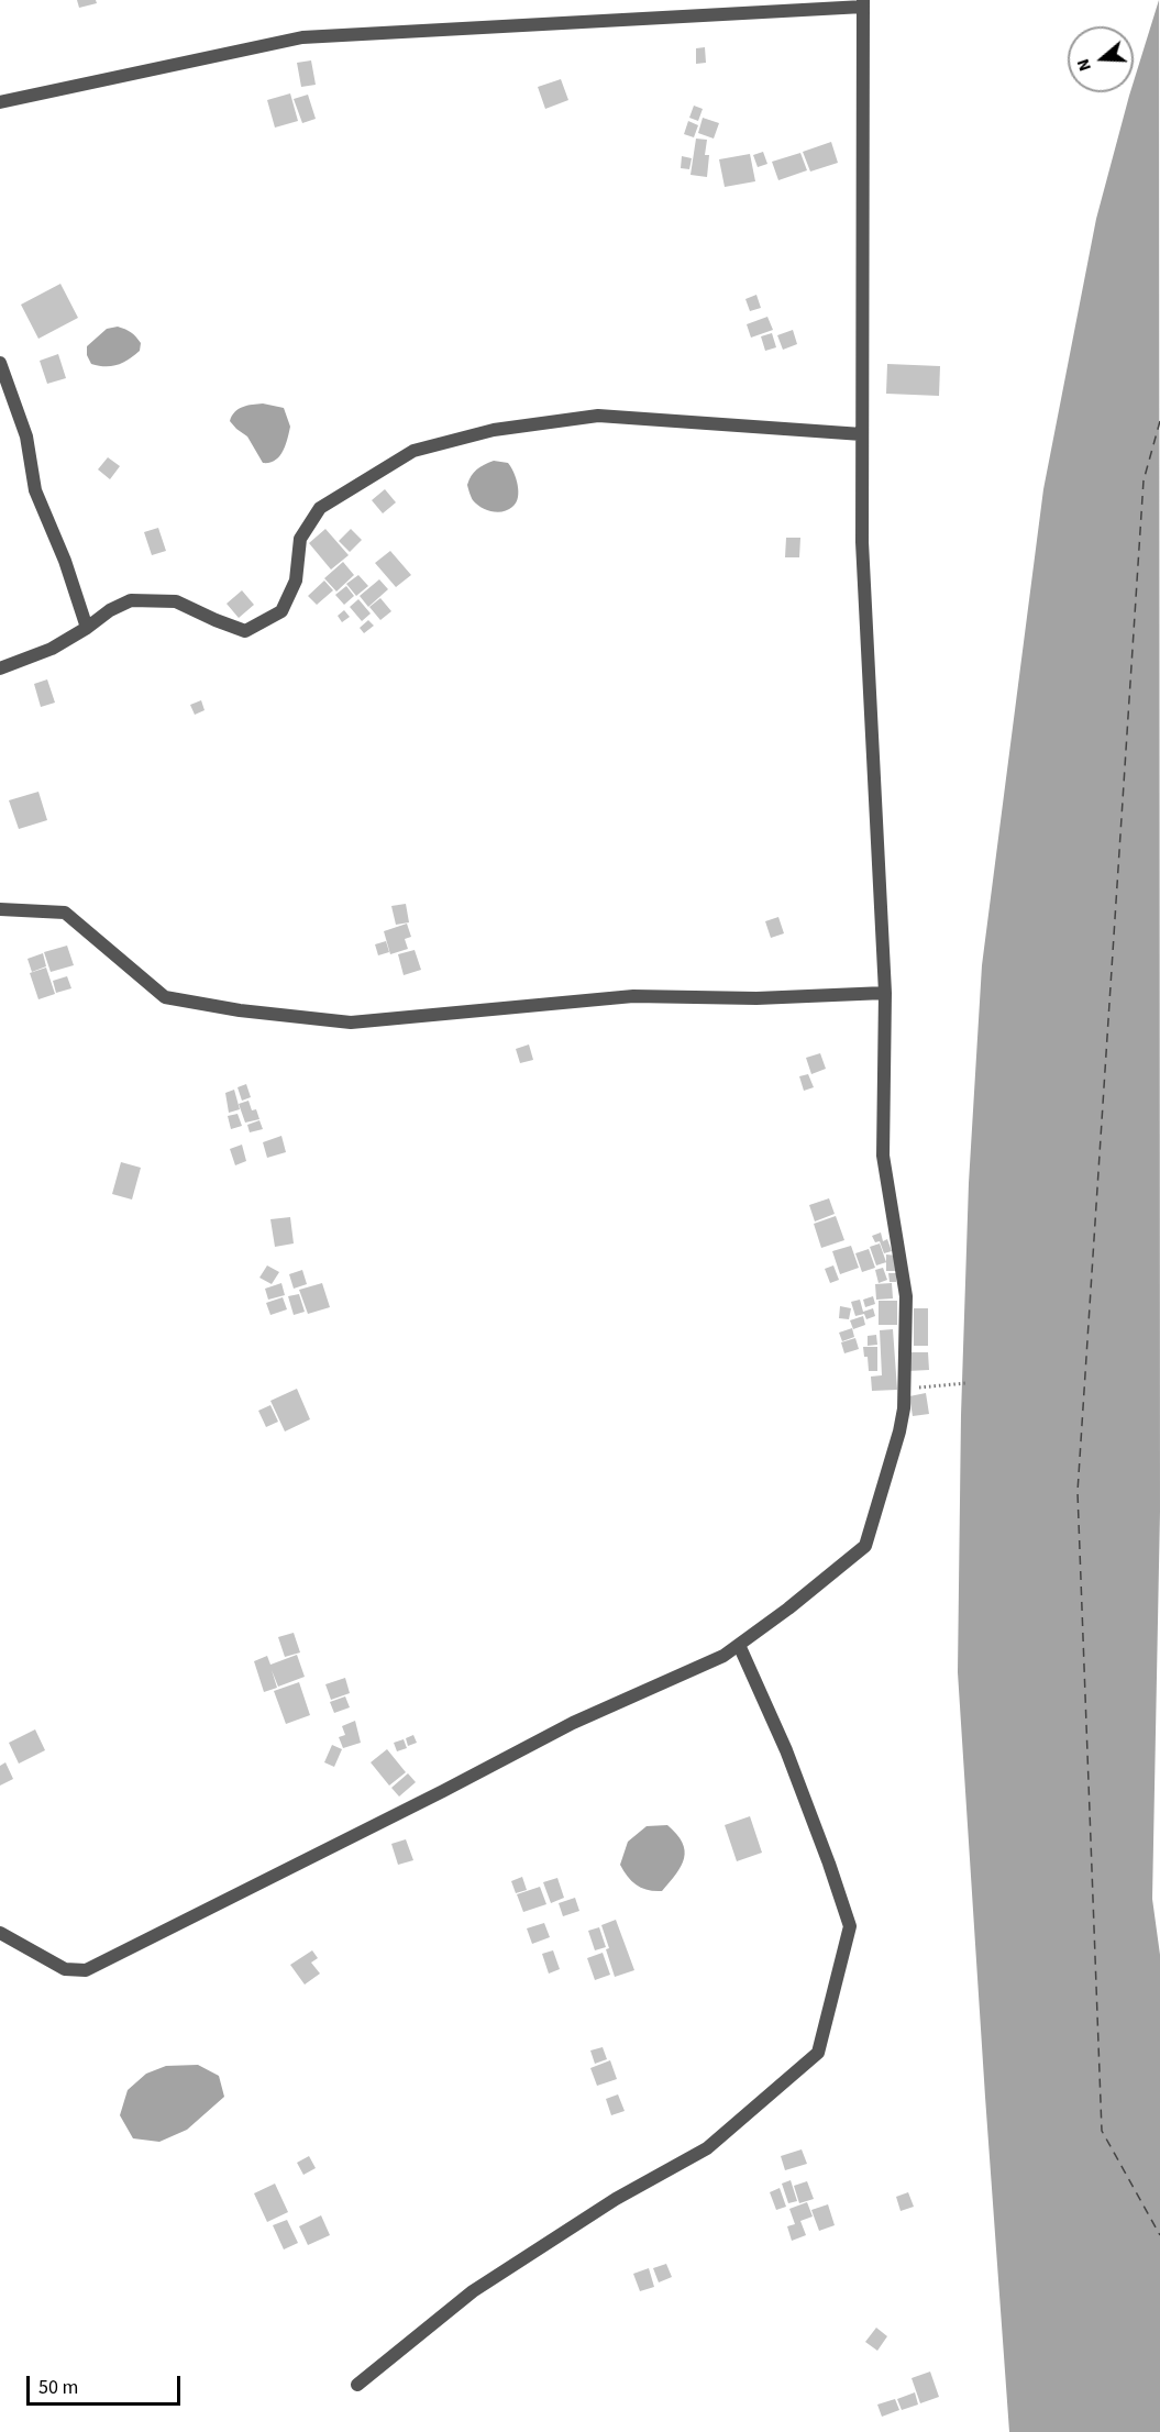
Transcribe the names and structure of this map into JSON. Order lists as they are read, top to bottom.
{
  "scale_bar": "50 m",
  "north": "left"
}
